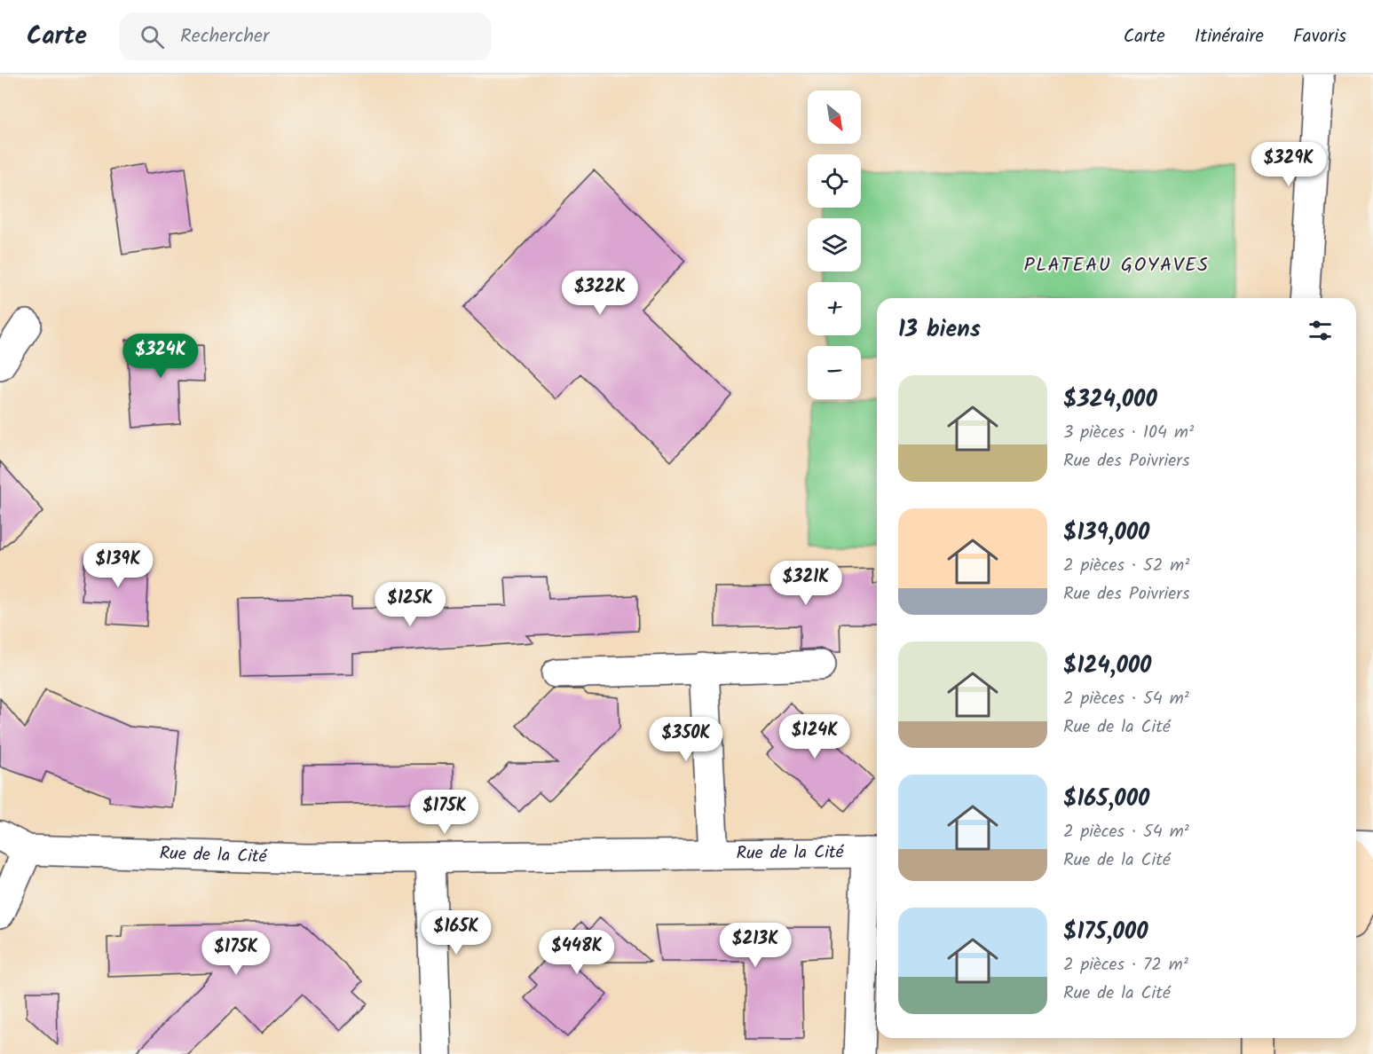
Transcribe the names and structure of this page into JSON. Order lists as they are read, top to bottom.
{
  "streets": {
    "street": ["Rue de la Cité"]
  },
  "districts": ["PLATEAU GOYAVES"],
  "north": "bottom right",
  "page": {
    "header": "Carte",
    "search": "Rechercher",
    "nav": ["Carte", "Itinéraire", "Favoris"],
    "map_buttons": ["+", "−"],
    "price": [
      "$329K",
      "$322K",
      "$324K",
      "$139K",
      "$321K",
      "$125K",
      "$124K",
      "$350K",
      "$175K",
      "$165K",
      "$213K",
      "$448K",
      "$175K"
    ],
    "heading": "13 biens",
    "list": [
      {
        "name": "$324,000",
        "note": "3 pièces · 104 m² · Rue des Poivriers"
      },
      {
        "name": "$139,000",
        "note": "2 pièces · 52 m² · Rue des Poivriers"
      },
      {
        "name": "$124,000",
        "note": "2 pièces · 54 m² · Rue de la Cité"
      },
      {
        "name": "$165,000",
        "note": "2 pièces · 54 m² · Rue de la Cité"
      },
      {
        "name": "$175,000",
        "note": "2 pièces · 72 m² · Rue de la Cité"
      }
    ]
  }
}
